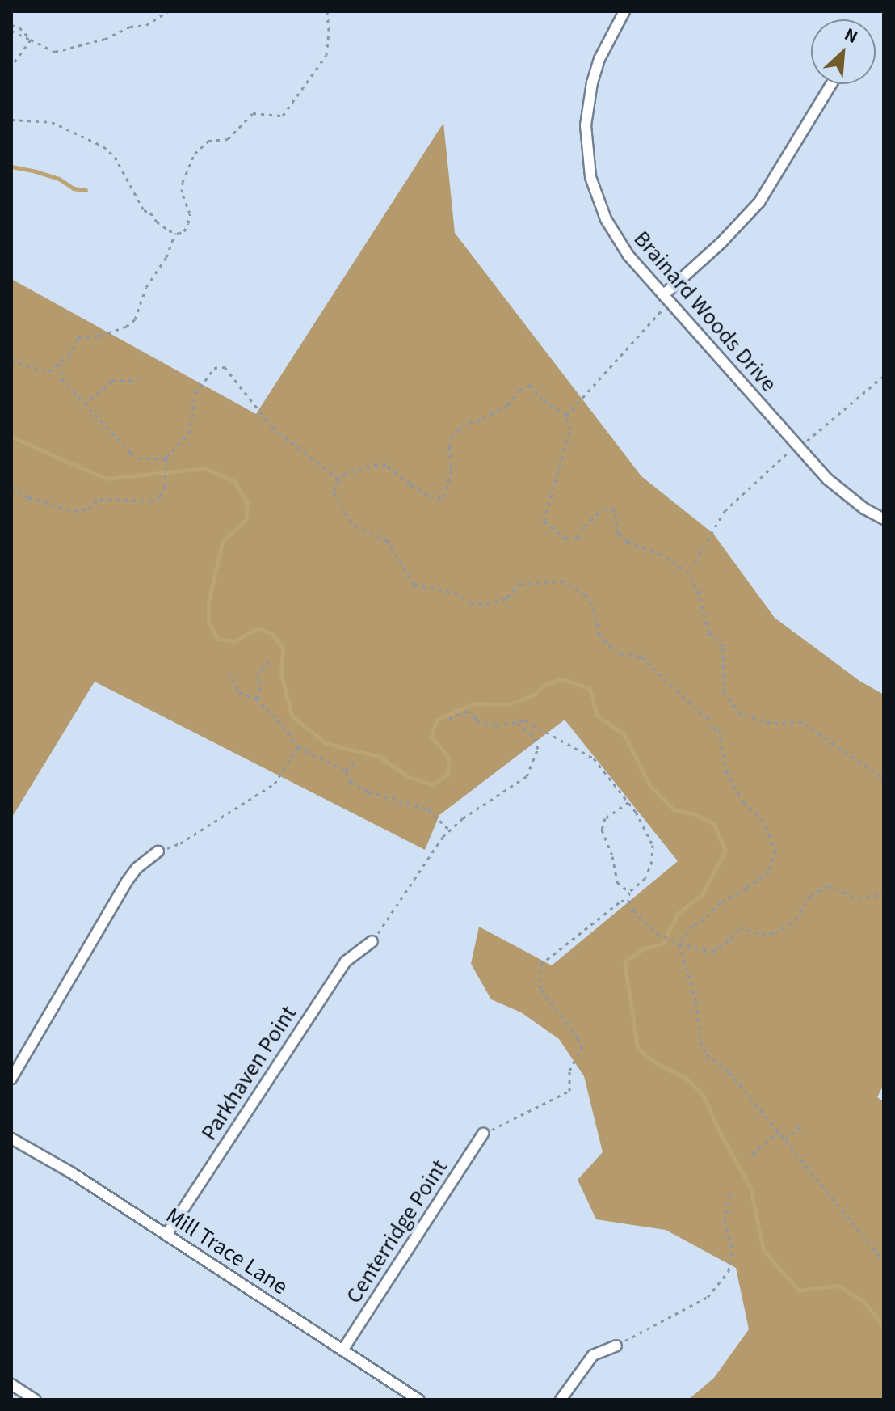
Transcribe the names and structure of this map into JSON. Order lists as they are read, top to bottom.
{
  "streets": {
    "street": [
      "Brainard Woods Drive",
      "Parkhaven Point",
      "Centerridge Point",
      "Mill Trace Lane"
    ]
  },
  "crossings": [
    ["Parkhaven Point", "Mill Trace Lane"],
    ["Centerridge Point", "Mill Trace Lane"]
  ],
  "north": "top right"
}
